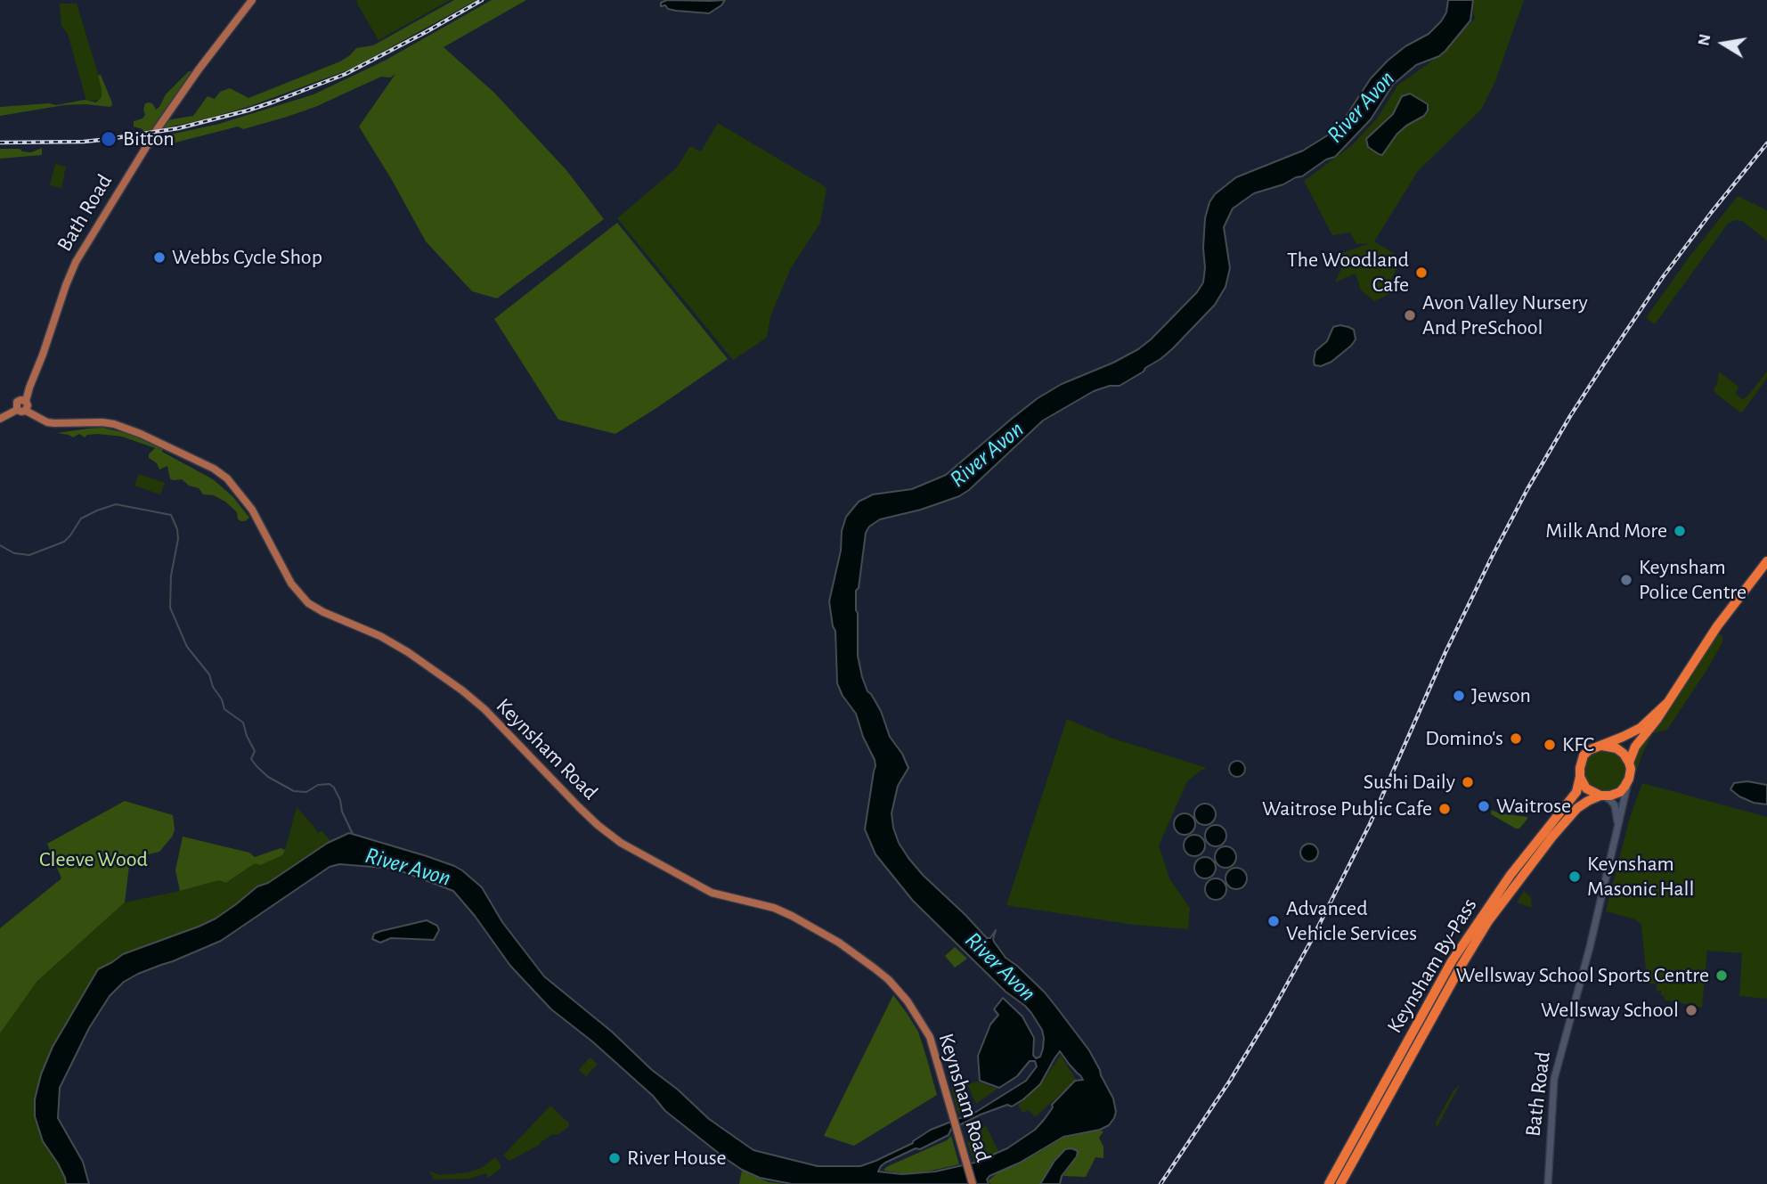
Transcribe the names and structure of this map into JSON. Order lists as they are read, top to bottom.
{
  "streets": {
    "highway": ["Keynsham By-Pass"],
    "main road": ["Bath Road", "Keynsham Road"]
  },
  "crossings": [
    ["Bath Road", "Keynsham Road"],
    ["Bath Road", "Keynsham By-Pass"]
  ],
  "water": ["River Avon"],
  "parks": ["Cleeve Wood"],
  "places": [
    "Bitton",
    "Webbs Cycle Shop",
    "The Woodland Cafe",
    "Avon Valley Nursery And PreSchool",
    "Milk And More",
    "Keynsham Police Centre",
    "Jewson",
    "Domino's",
    "KFC",
    "Sushi Daily",
    "Waitrose",
    "Waitrose Public Cafe",
    "Keynsham Masonic Hall",
    "Advanced Vehicle Services",
    "Wellsway School Sports Centre",
    "Wellsway School",
    "River House"
  ],
  "north": "left"
}
